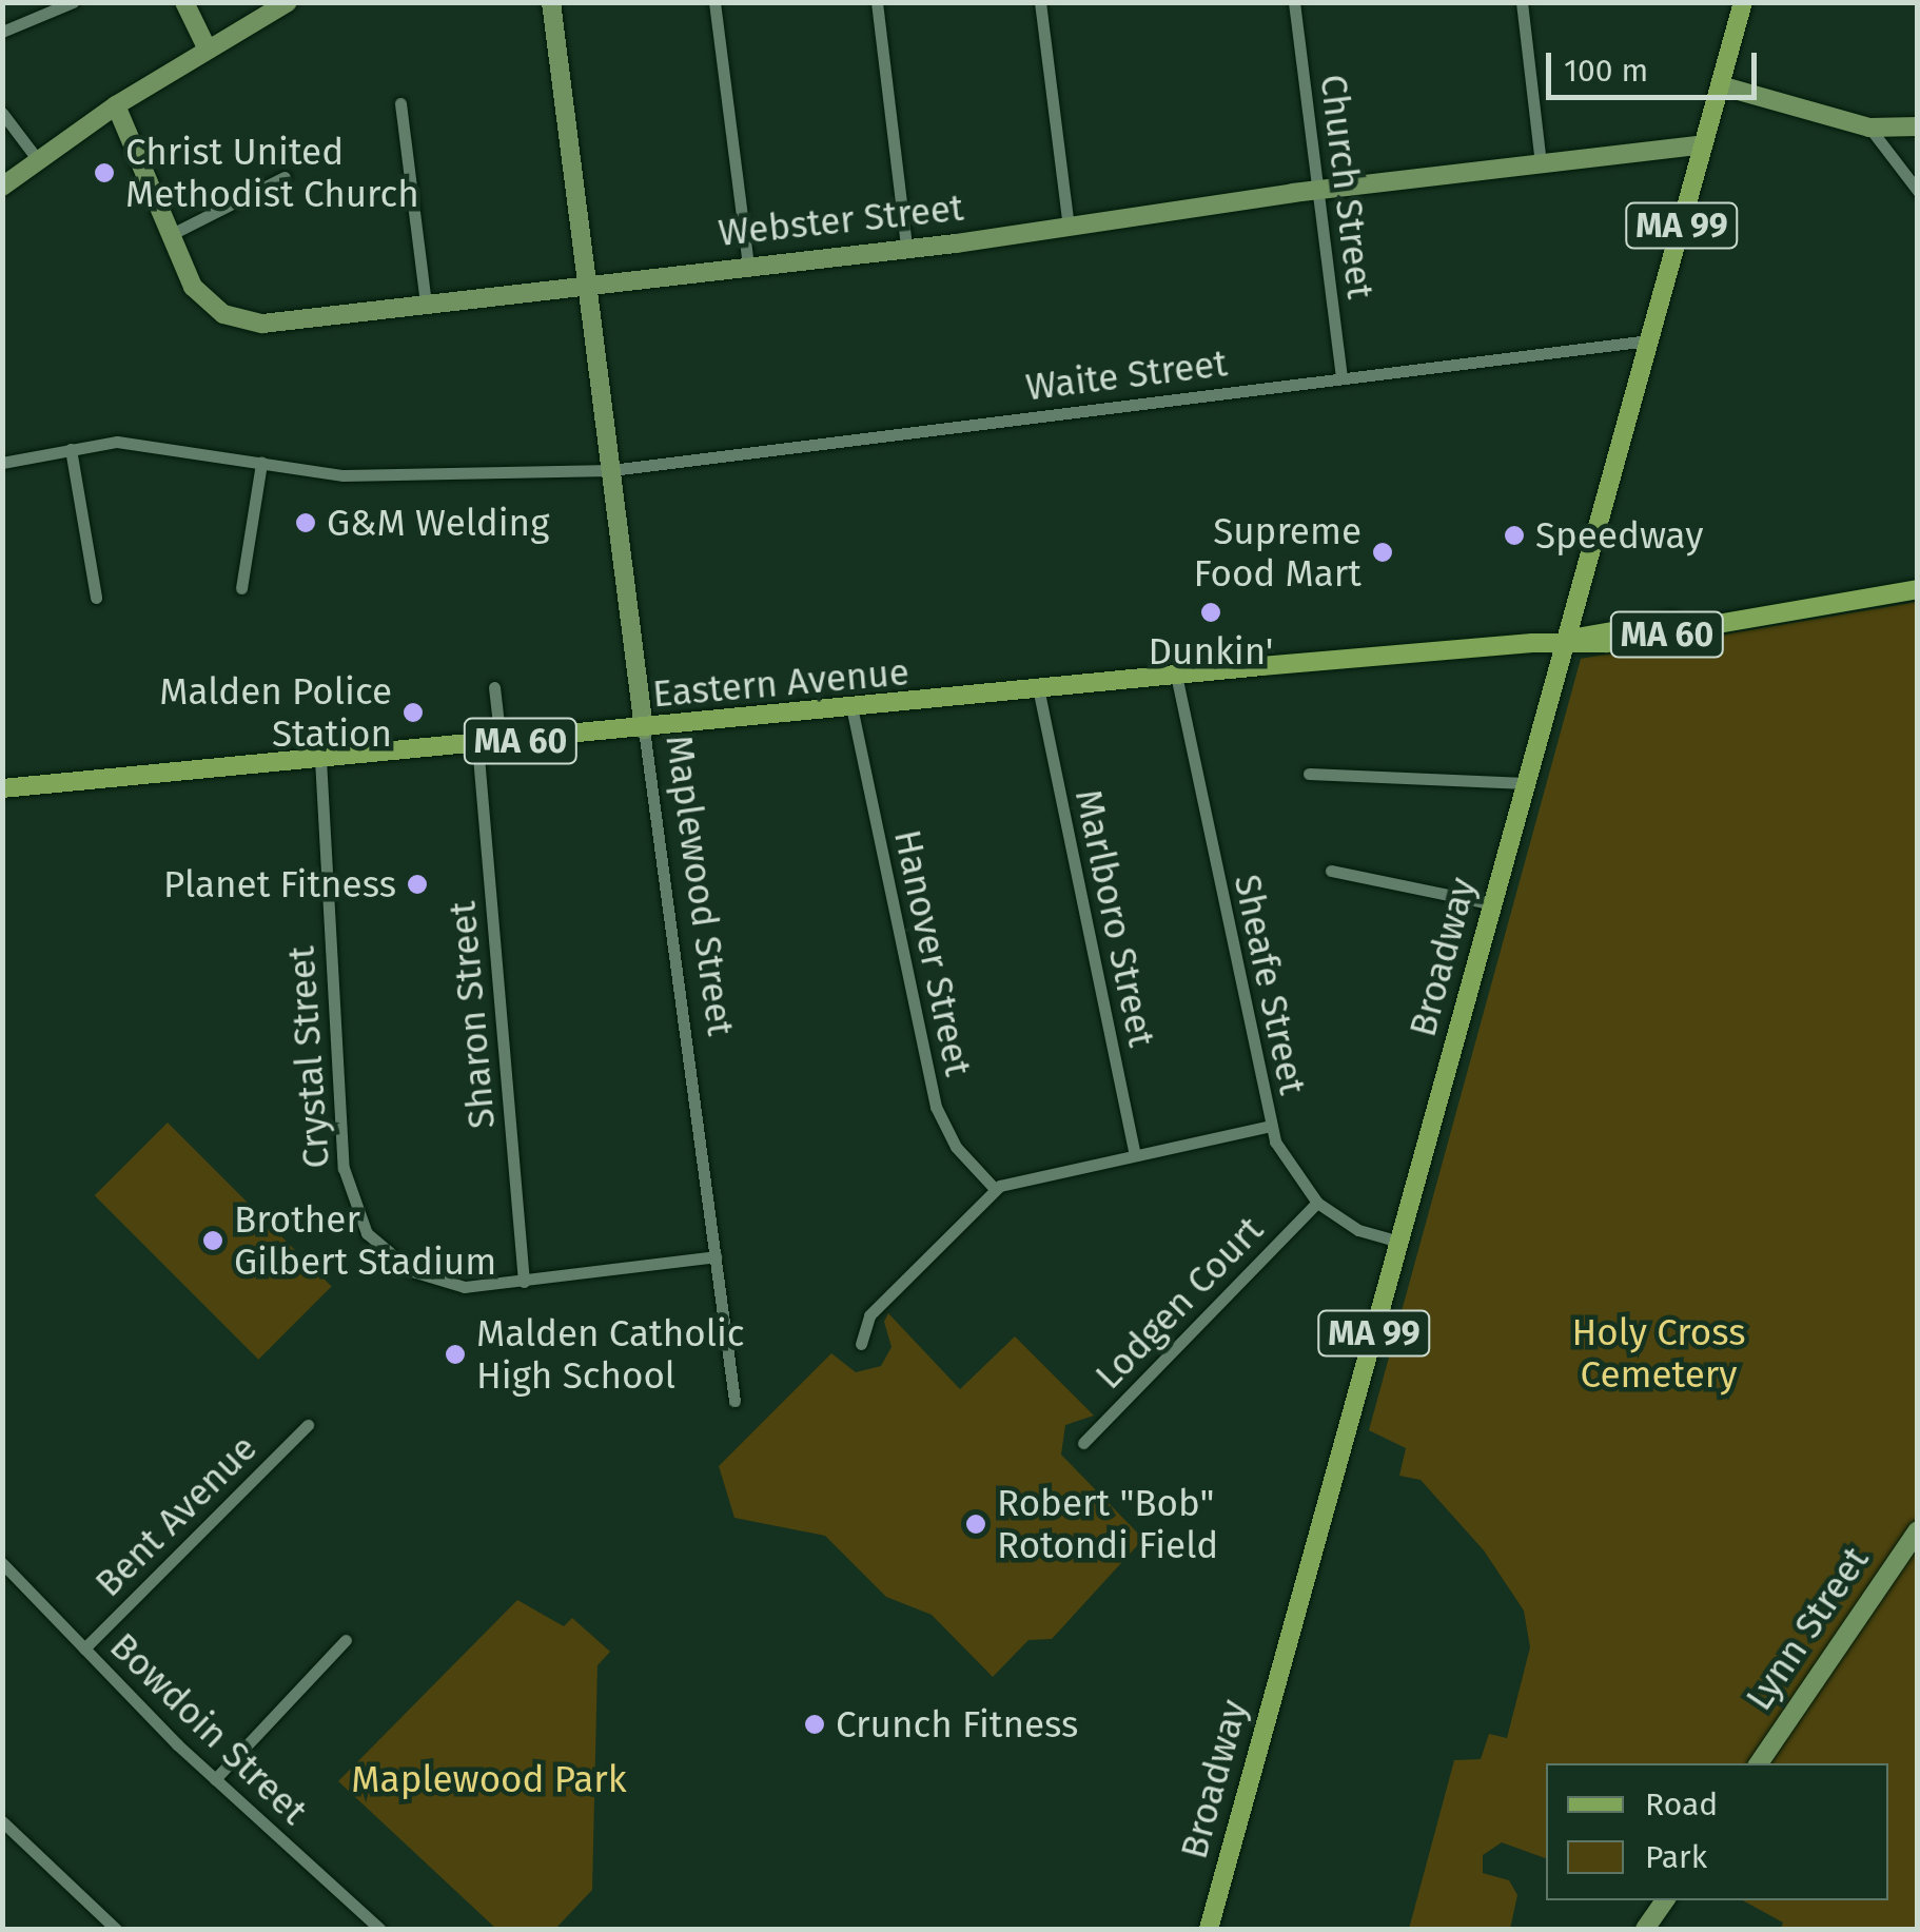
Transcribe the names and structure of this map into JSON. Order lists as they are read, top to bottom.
{
  "streets": {
    "main road": [
      "MA 99",
      "MA 60",
      "Eastern Avenue",
      "Broadway"
    ],
    "street": [
      "Church Street",
      "Webster Street",
      "Waite Street",
      "Maplewood Street",
      "Marlboro Street",
      "Hanover Street",
      "Sheafe Street",
      "Sharon Street",
      "Crystal Street",
      "Lodgen Court",
      "Bent Avenue",
      "Lynn Street",
      "Bowdoin Street"
    ]
  },
  "crossings": [
    ["Church Street", "Webster Street"],
    ["Church Street", "Waite Street"],
    ["Webster Street", "Maplewood Street"],
    ["Webster Street", "Broadway"],
    ["Waite Street", "Maplewood Street"],
    ["Waite Street", "Broadway"],
    ["Eastern Avenue", "Maplewood Street"],
    ["Eastern Avenue", "Marlboro Street"],
    ["Eastern Avenue", "Hanover Street"],
    ["Eastern Avenue", "Broadway"],
    ["Eastern Avenue", "Sheafe Street"],
    ["Eastern Avenue", "Sharon Street"],
    ["Eastern Avenue", "Crystal Street"],
    ["Maplewood Street", "Crystal Street"],
    ["Broadway", "Sheafe Street"],
    ["Sheafe Street", "Lodgen Court"],
    ["Sharon Street", "Crystal Street"],
    ["Bent Avenue", "Bowdoin Street"]
  ],
  "parks": ["Holy Cross Cemetery", "Maplewood Park"],
  "places": [
    "Christ United Methodist Church",
    "G&M Welding",
    "Speedway",
    "Supreme Food Mart",
    "Dunkin'",
    "Malden Police Station",
    "Planet Fitness",
    "Brother Gilbert Stadium",
    "Malden Catholic High School",
    "Robert \"Bob\" Rotondi Field",
    "Crunch Fitness"
  ],
  "legend": ["Road", "Park"],
  "scale_bar": "100 m"
}
